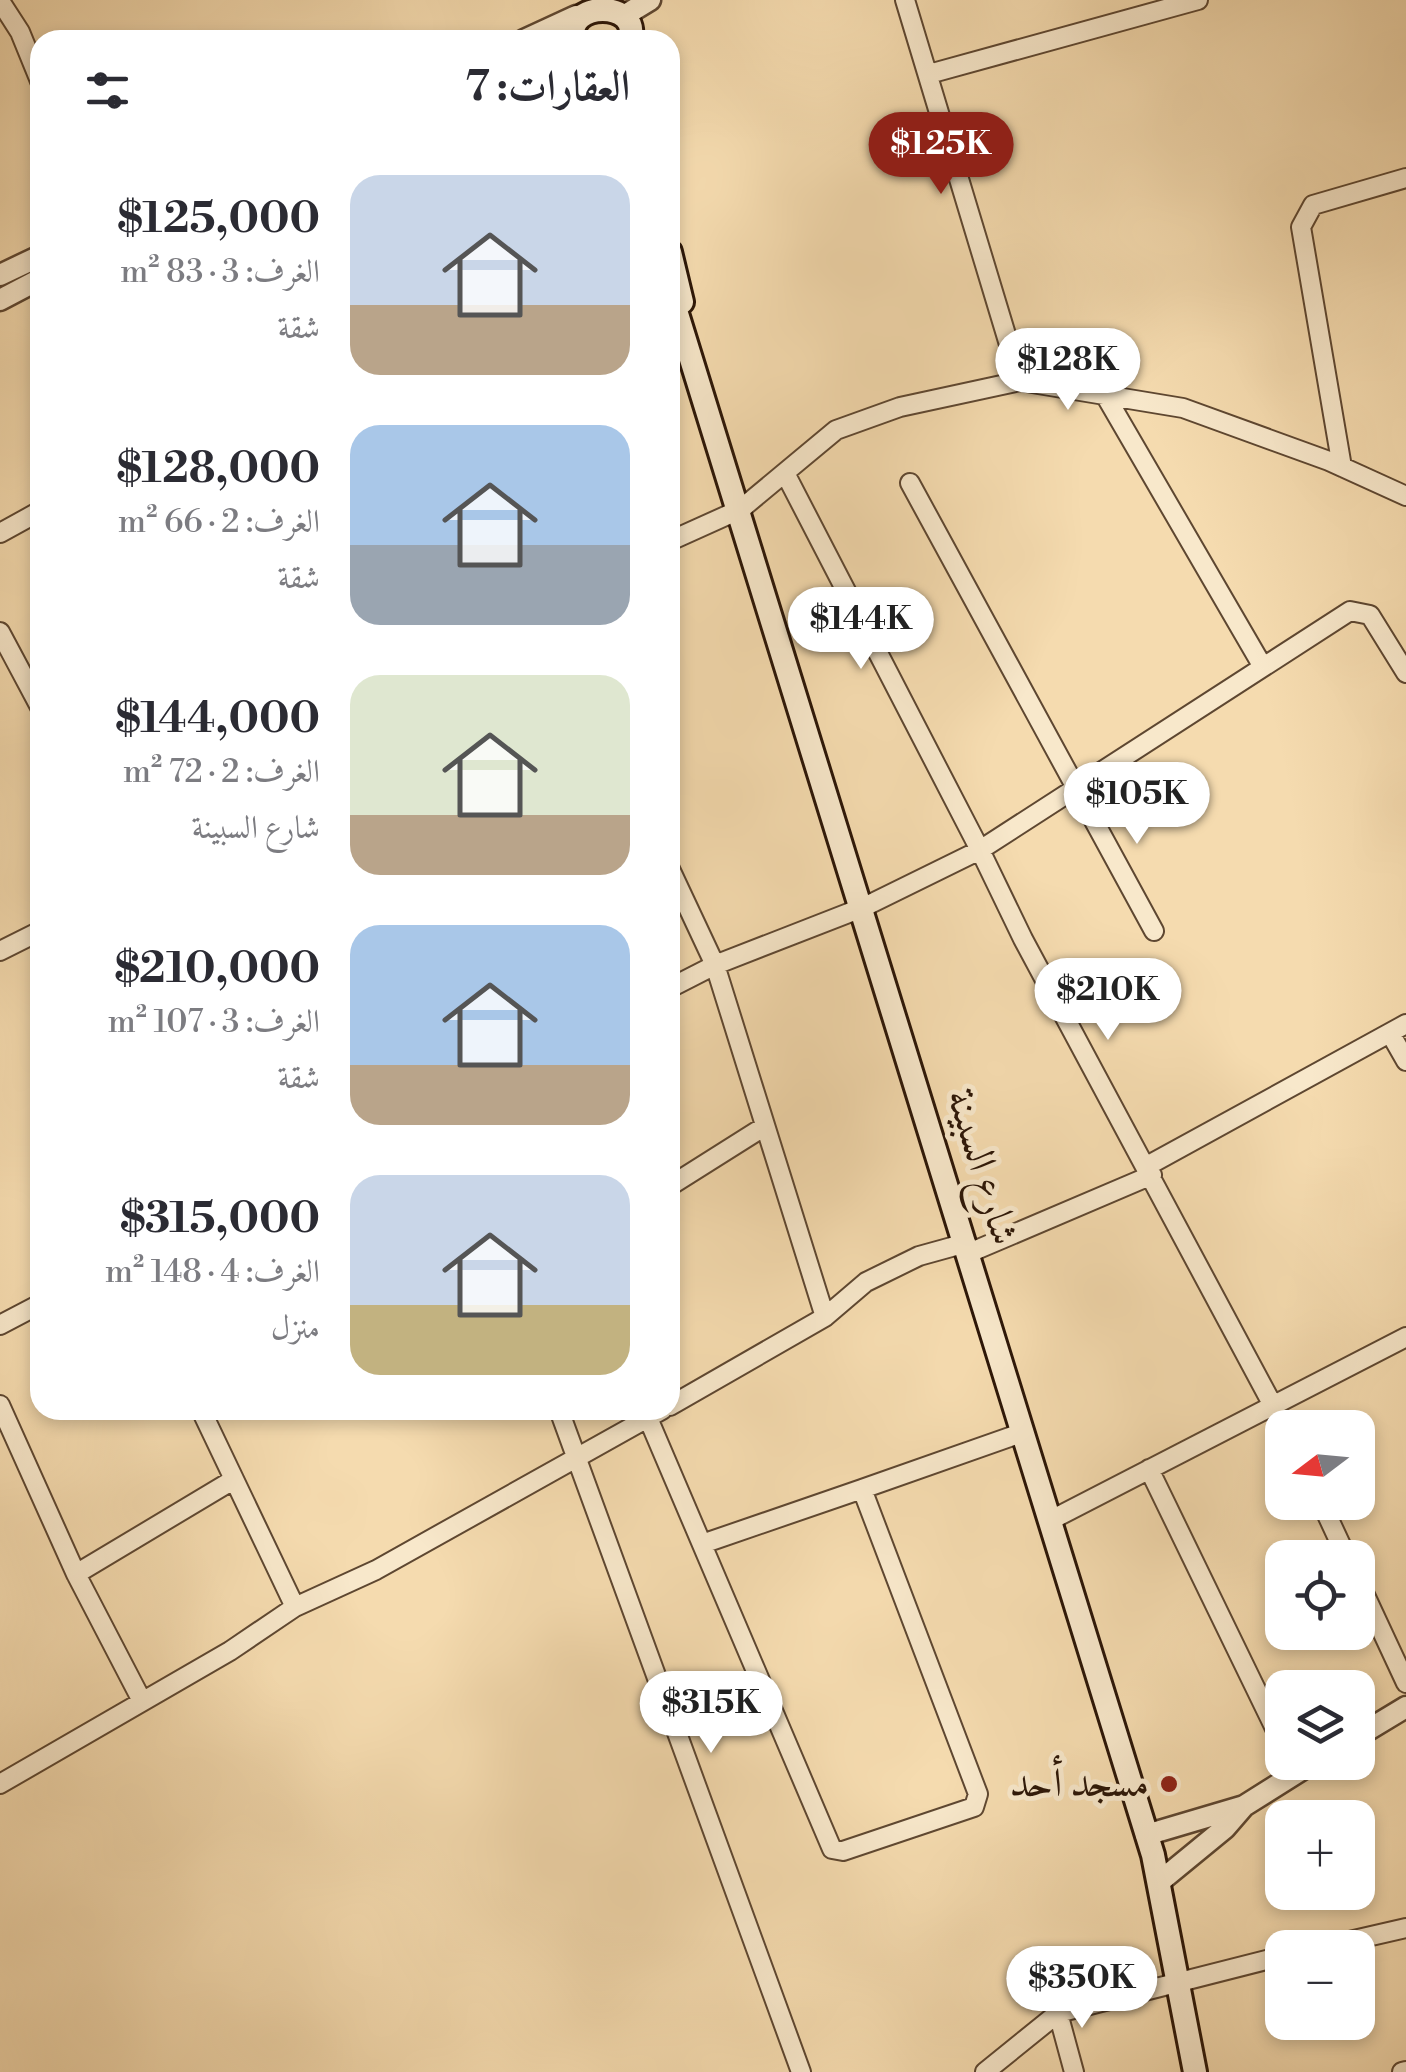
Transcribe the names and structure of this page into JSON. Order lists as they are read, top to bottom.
{
  "streets": {
    "main road": ["شارع السبينة"]
  },
  "places": ["مسجد أحد"],
  "north": "left",
  "page": {
    "heading": "العقارات: 7",
    "price": [
      "$125K",
      "$128K",
      "$144K",
      "$105K",
      "$210K",
      "$315K",
      "$350K"
    ],
    "list": [
      {
        "name": "$125,000",
        "note": "الغرف: 3 · 83 m² · شقة"
      },
      {
        "name": "$128,000",
        "note": "الغرف: 2 · 66 m² · شقة"
      },
      {
        "name": "$144,000",
        "note": "الغرف: 2 · 72 m² · شارع السبينة"
      },
      {
        "name": "$210,000",
        "note": "الغرف: 3 · 107 m² · شقة"
      },
      {
        "name": "$315,000",
        "note": "الغرف: 4 · 148 m² · منزل"
      }
    ],
    "map_buttons": ["+", "−"]
  }
}
